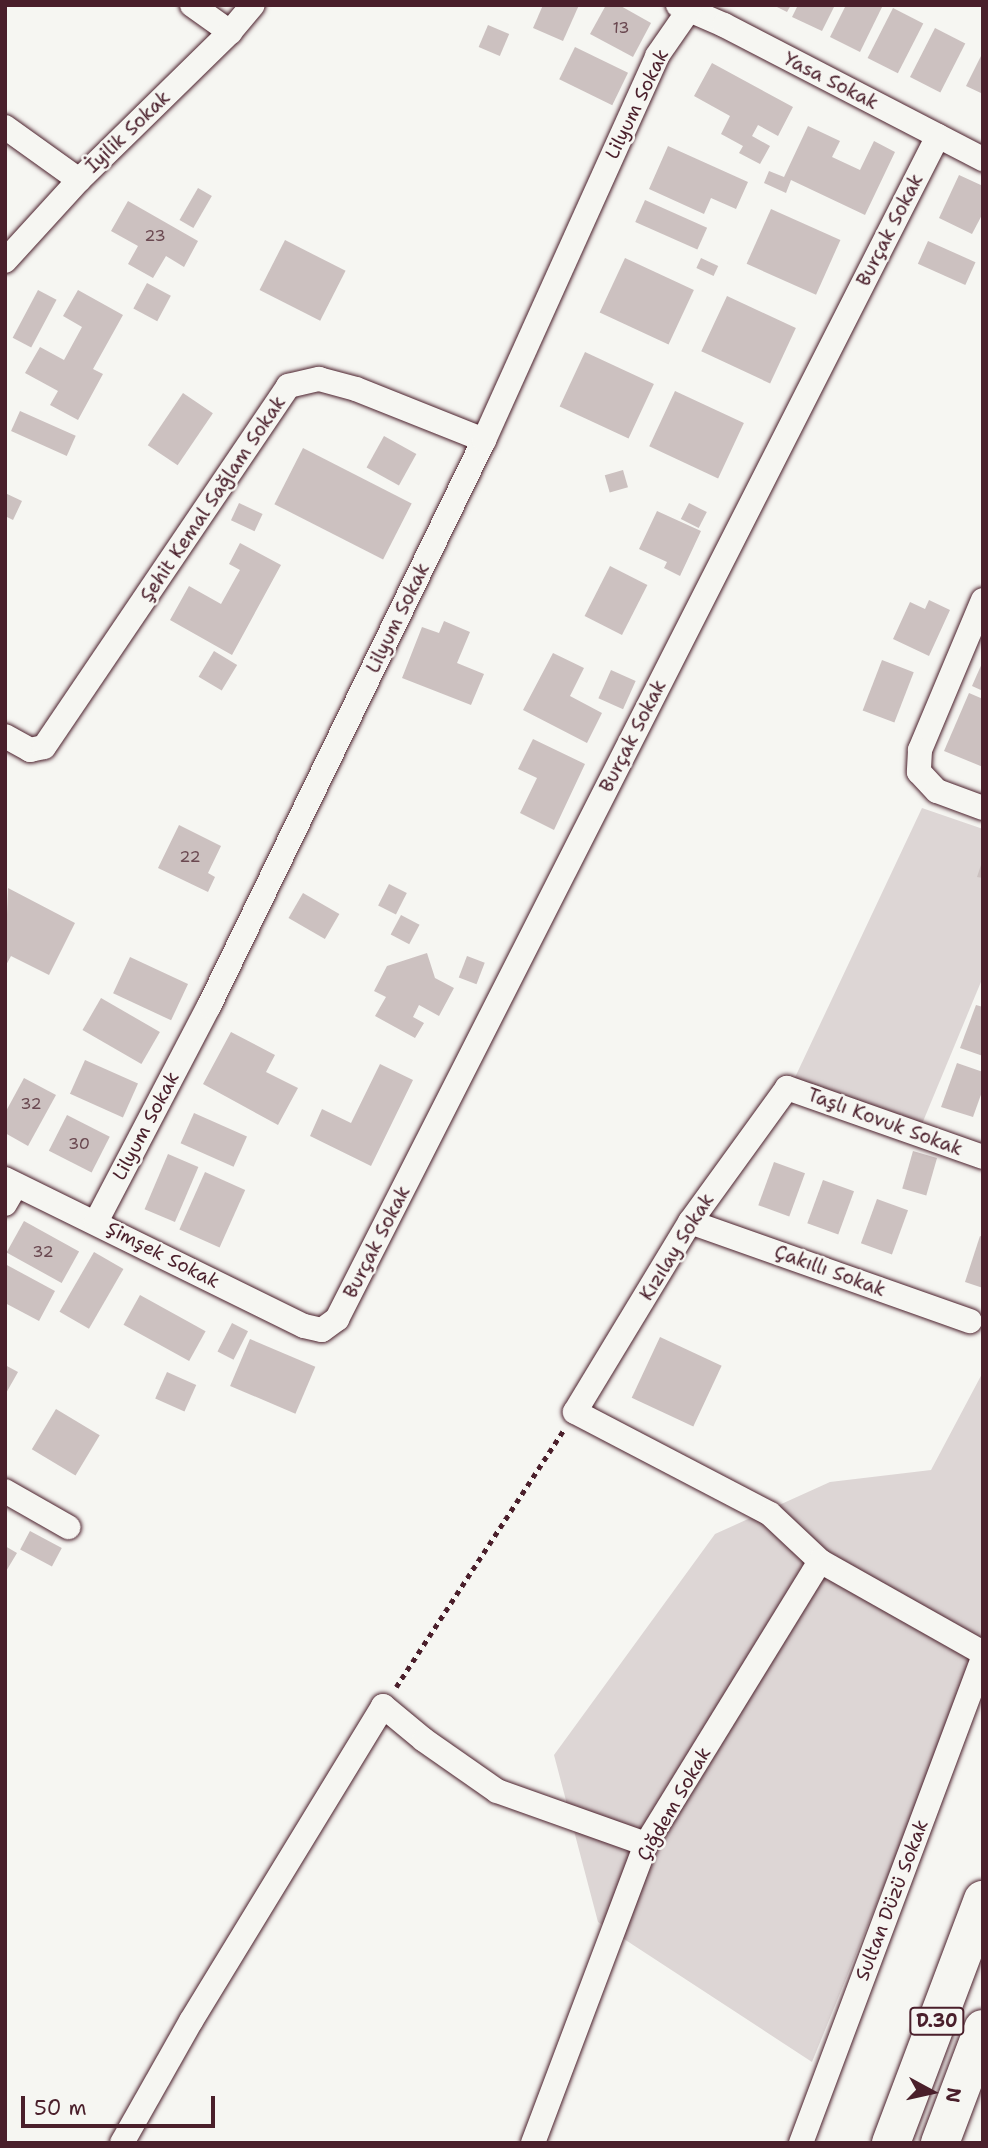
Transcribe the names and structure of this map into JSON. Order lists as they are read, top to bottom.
{
  "streets": {
    "highway": ["D.30"],
    "street": [
      "Yasa Sokak",
      "Lilyum Sokak",
      "İyilik Sokak",
      "Burçak Sokak",
      "Şehit Kemal Sağlam Sokak",
      "Taşlı Kovuk Sokak",
      "Kızılay Sokak",
      "Şimşek Sokak",
      "Çakıllı Sokak",
      "Çığdem Sokak",
      "Sultan Düzü Sokak"
    ]
  },
  "crossings": [
    ["Yasa Sokak", "Lilyum Sokak"],
    ["Yasa Sokak", "Burçak Sokak"],
    ["Lilyum Sokak", "Şehit Kemal Sağlam Sokak"],
    ["Lilyum Sokak", "Şimşek Sokak"],
    ["Burçak Sokak", "Şimşek Sokak"],
    ["Taşlı Kovuk Sokak", "Kızılay Sokak"],
    ["Kızılay Sokak", "Çakıllı Sokak"]
  ],
  "house_numbers": [
    "13",
    "23",
    "22",
    "32",
    "30",
    "32"
  ],
  "scale_bar": "50 m",
  "north": "right"
}
